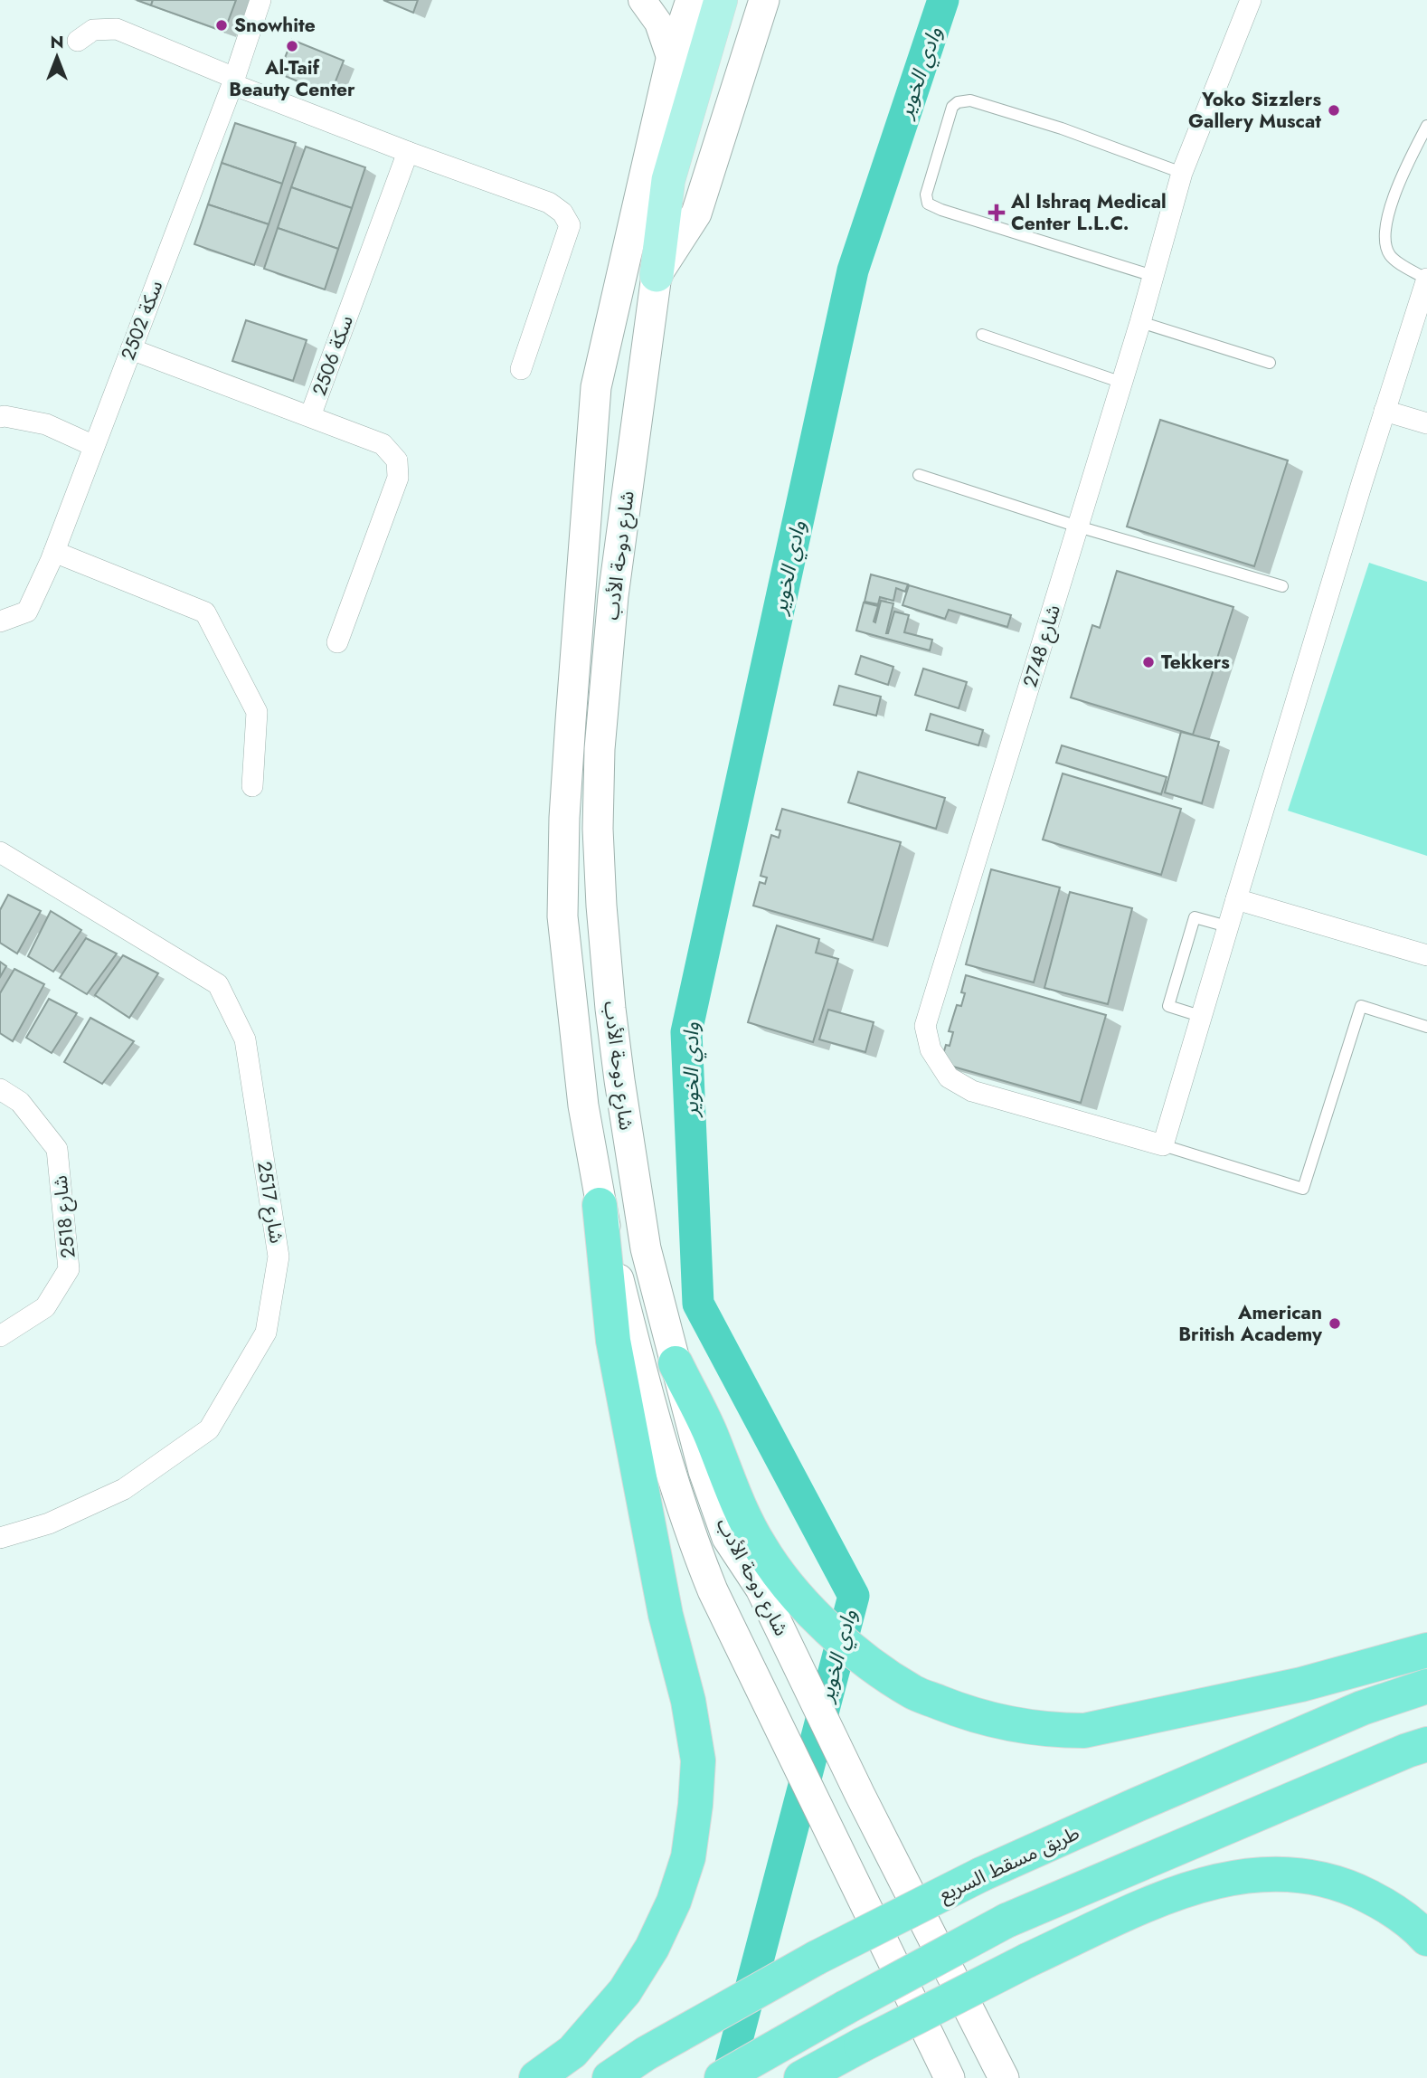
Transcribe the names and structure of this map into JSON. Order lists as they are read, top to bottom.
{
  "streets": {
    "highway": ["طريق مسقط السريع"],
    "main road": ["شارع دوحة الأدب"],
    "street": [
      "2502 سكة",
      "سكة 2506",
      "شارع 2748",
      "2517 شارع",
      "2518 شارع"
    ]
  },
  "crossings": [
    ["2502 سكة", "سكة 2506"]
  ],
  "water": ["وادي الخوير"],
  "places": {
    "other": [
      "Snowhite",
      "Al-Taif Beauty Center",
      "Yoko Sizzlers Gallery Muscat",
      "Tekkers",
      "American British Academy"
    ],
    "health": ["Al Ishraq Medical Center L.L.C."]
  },
  "north": "top"
}
